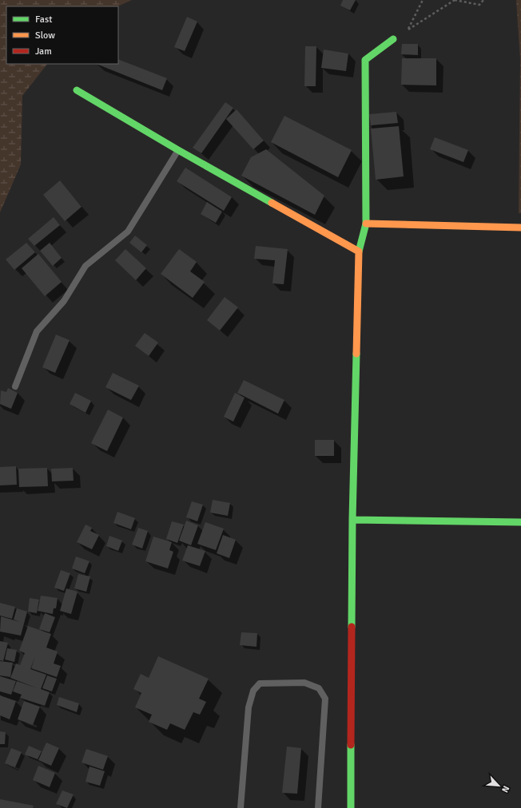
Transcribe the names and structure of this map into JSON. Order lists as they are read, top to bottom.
{
  "legend": ["Fast", "Slow", "Jam"],
  "north": "bottom right"
}
